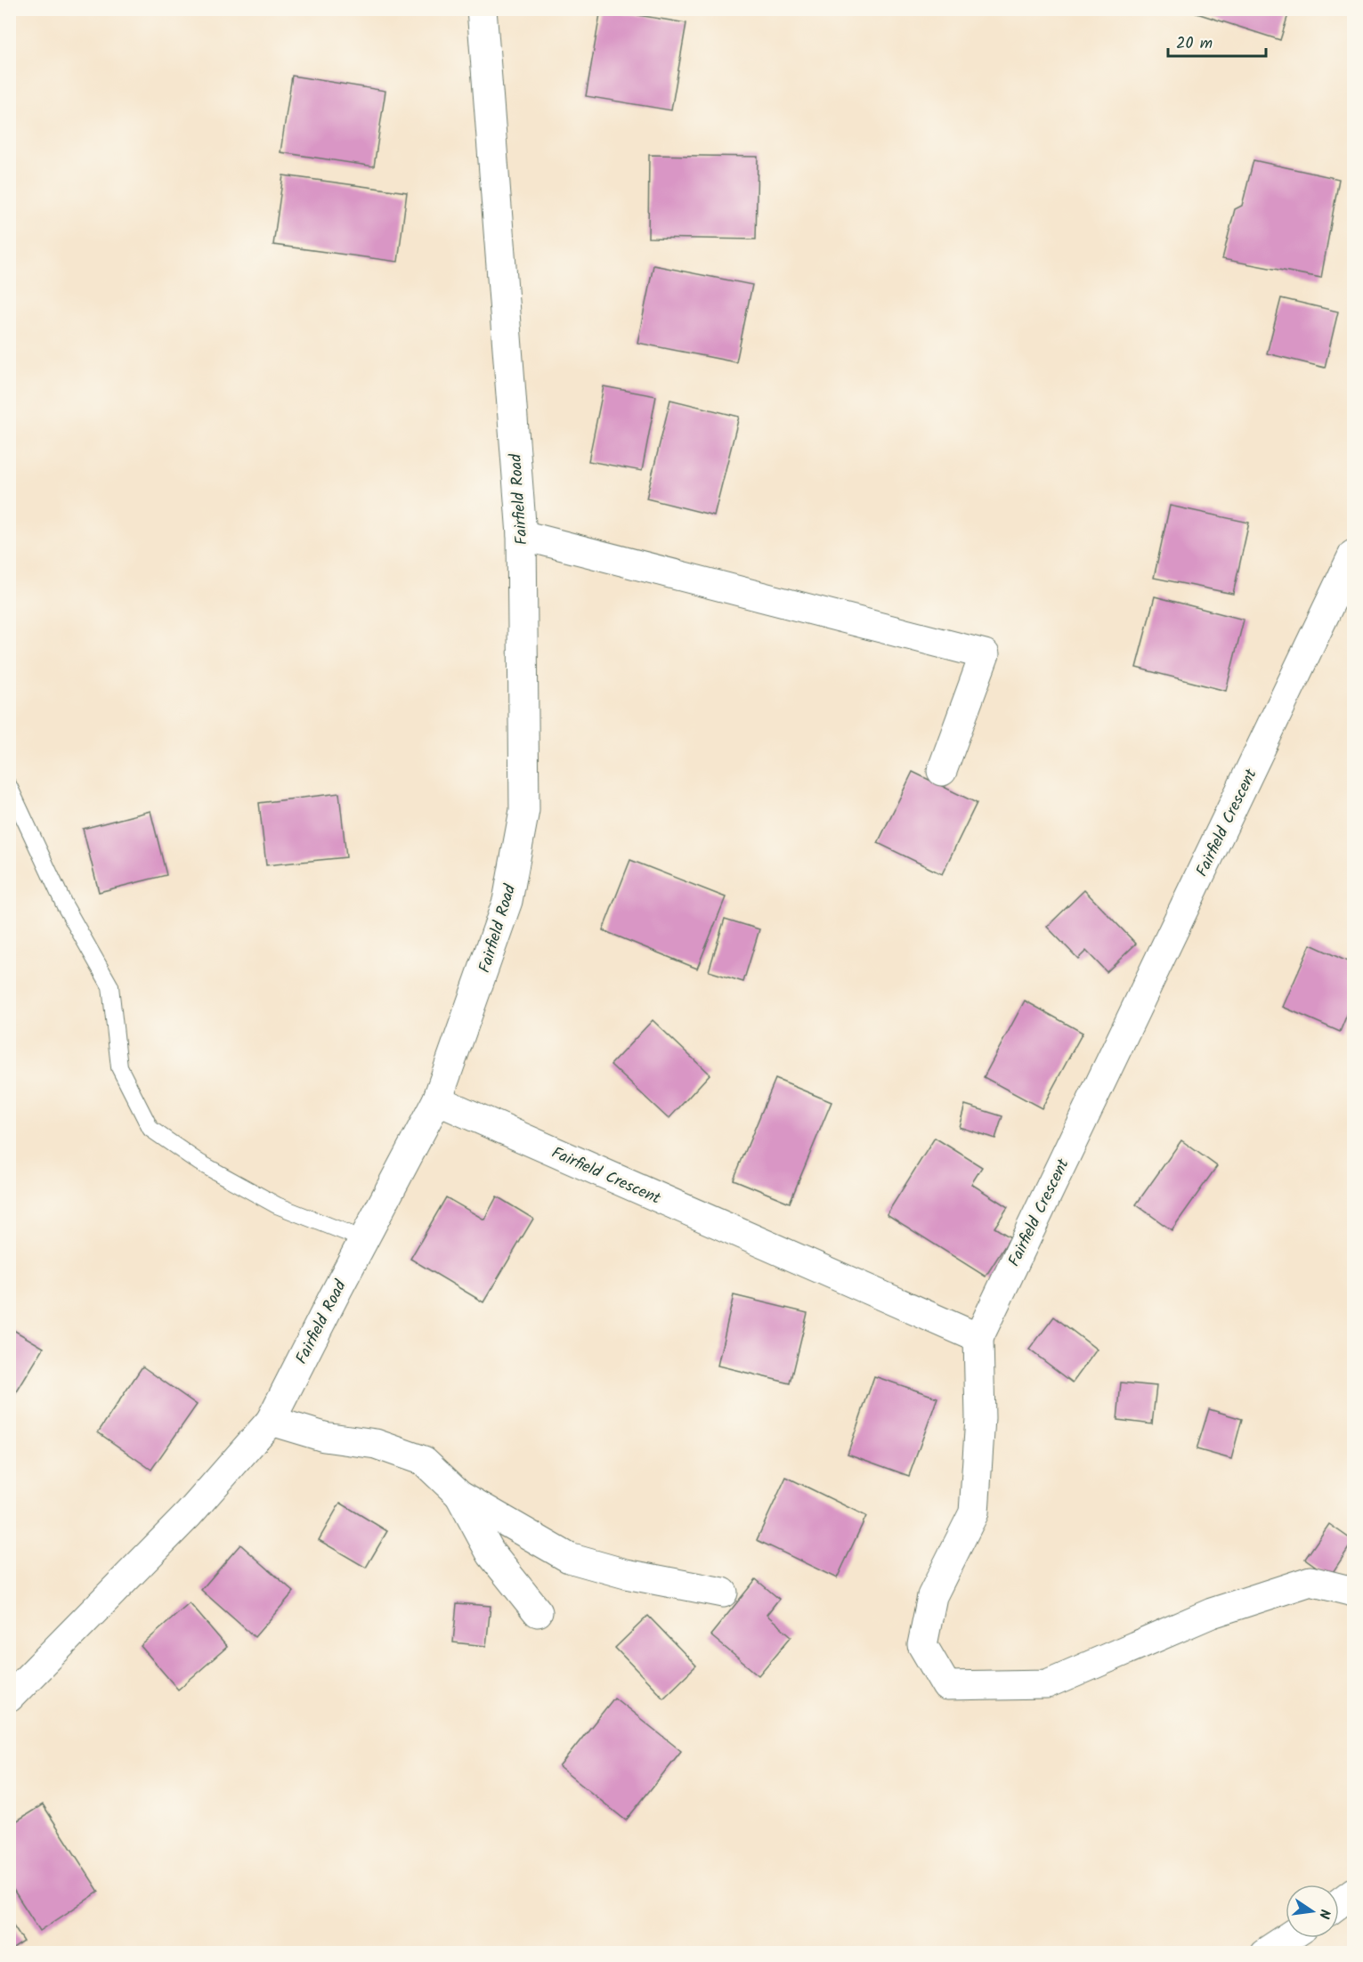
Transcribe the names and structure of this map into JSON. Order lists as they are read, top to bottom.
{
  "streets": {
    "street": ["Fairfield Road", "Fairfield Crescent"]
  },
  "crossings": [
    ["Fairfield Road", "Fairfield Crescent"]
  ],
  "scale_bar": "20 m",
  "north": "right"
}
